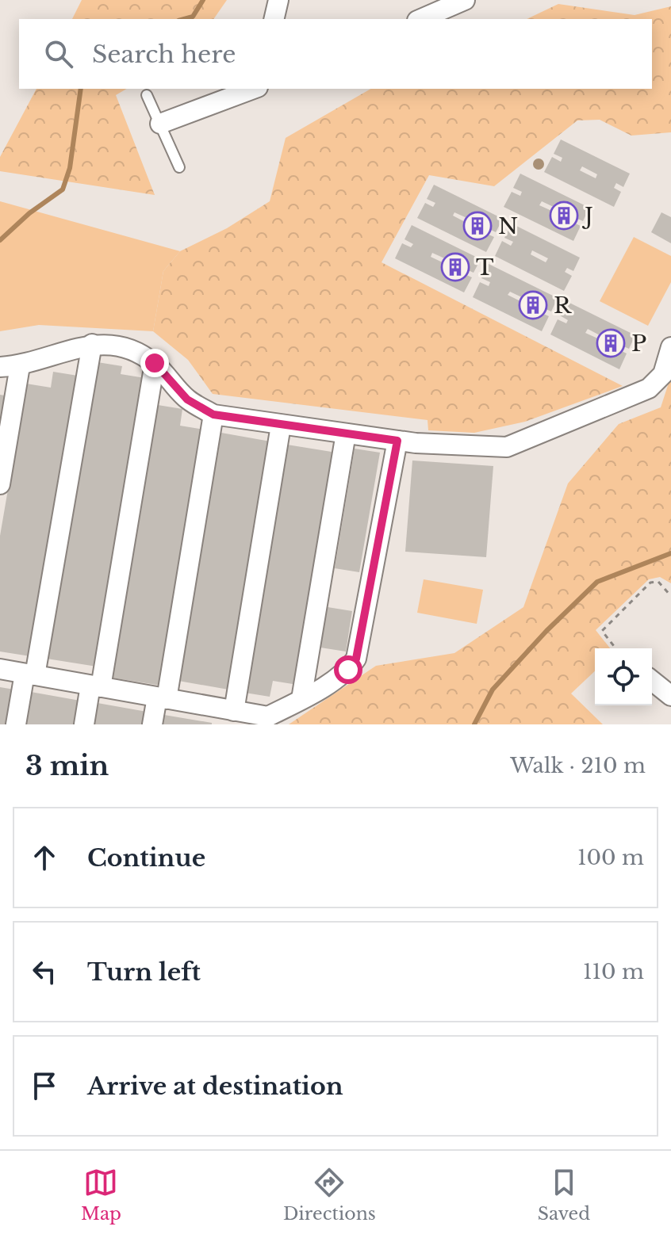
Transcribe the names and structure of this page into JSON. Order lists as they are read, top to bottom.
{
  "places": {
    "building": [
      "J",
      "N",
      "T",
      "R",
      "P"
    ]
  },
  "page": {
    "search": "Search here",
    "heading": ["3 min", "Walk · 210 m"],
    "list": [
      ["Continue", "100 m"],
      ["Turn left", "110 m"],
      "Arrive at destination"
    ],
    "nav": ["Map", "Directions", "Saved"]
  }
}
